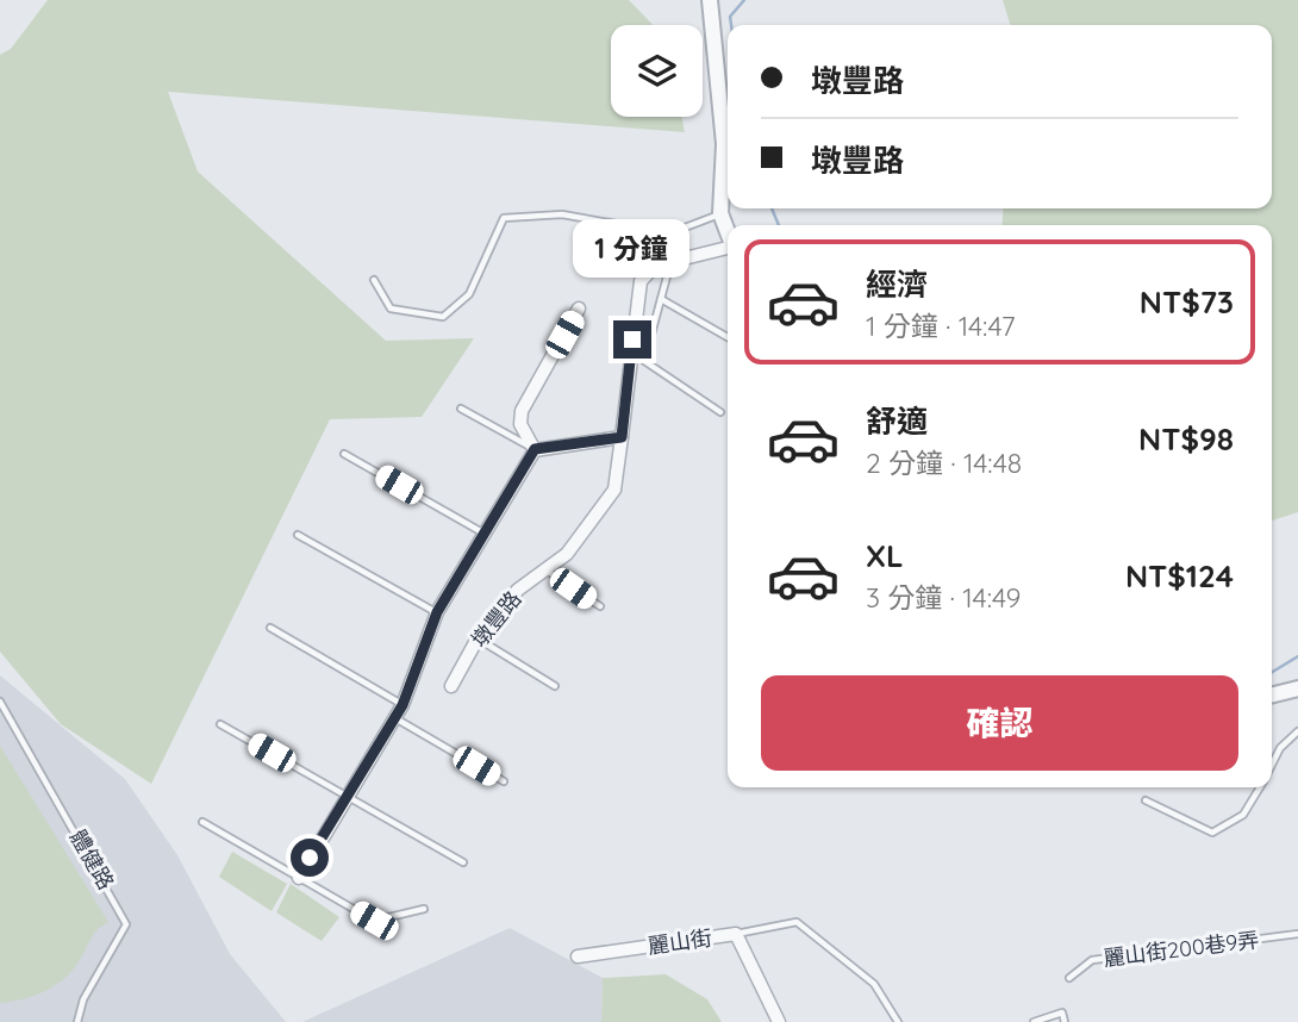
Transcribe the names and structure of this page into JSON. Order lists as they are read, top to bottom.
{
  "streets": {
    "street": ["墩豐路", "麗山街"],
    "lane": ["體健路", "麗山街200巷9弄"]
  },
  "page": {
    "banner": ["墩豐路", "墩豐路"],
    "bubble": "1 分鐘",
    "list": [
      {
        "name": "經濟",
        "note": "1 分鐘 · 14:47",
        "value": "NT$73"
      },
      {
        "name": "舒適",
        "note": "2 分鐘 · 14:48",
        "value": "NT$98"
      },
      {
        "name": "XL",
        "note": "3 分鐘 · 14:49",
        "value": "NT$124"
      }
    ],
    "buttons": "確認"
  }
}
